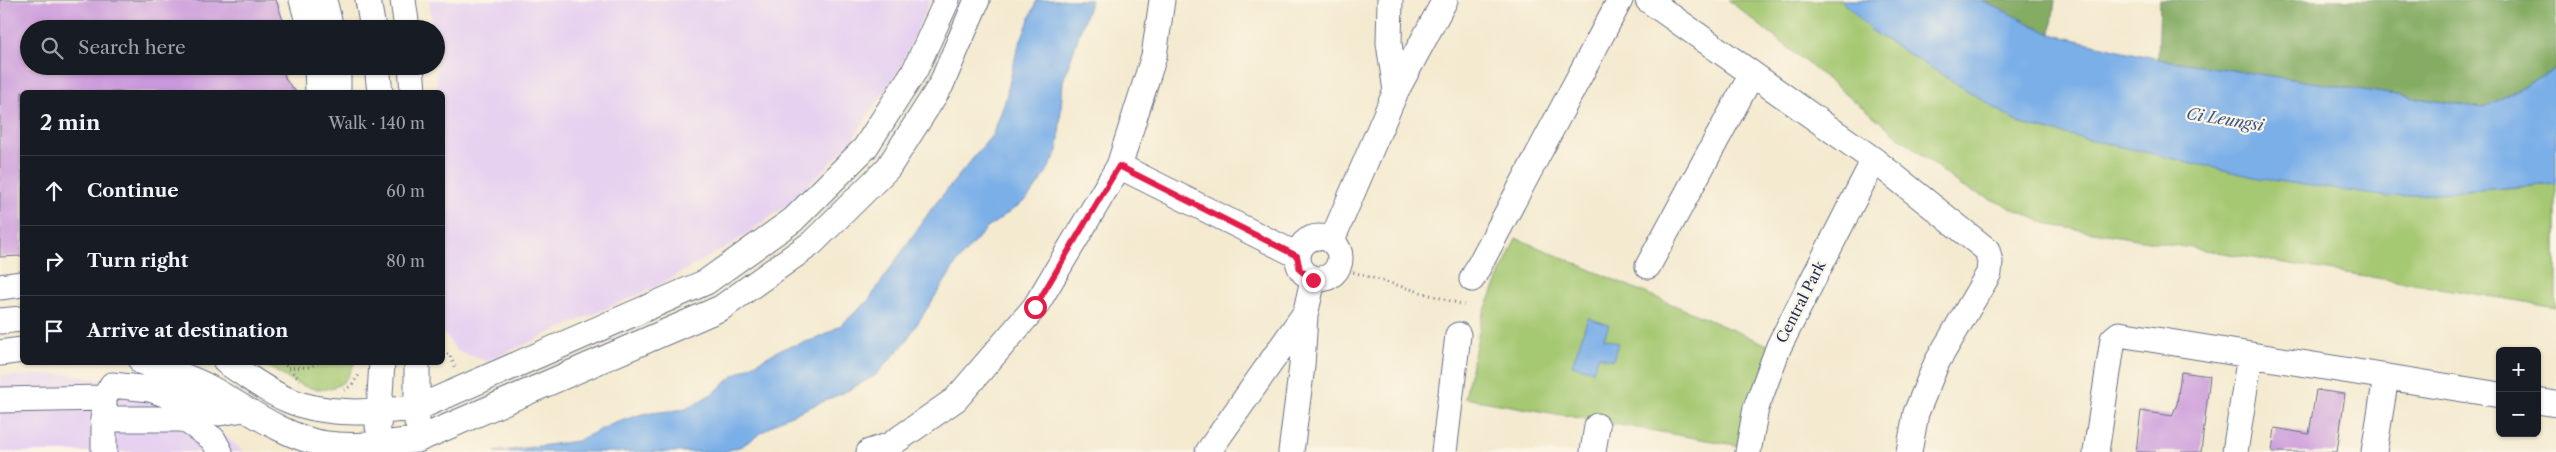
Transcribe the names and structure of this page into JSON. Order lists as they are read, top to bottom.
{
  "streets": {
    "street": ["Central Park"]
  },
  "water": ["Ci Leungsi"],
  "page": {
    "search": "Search here",
    "heading": ["2 min", "Walk · 140 m"],
    "list": [
      ["Continue", "60 m"],
      ["Turn right", "80 m"],
      "Arrive at destination"
    ],
    "map_buttons": ["+", "−"]
  }
}
